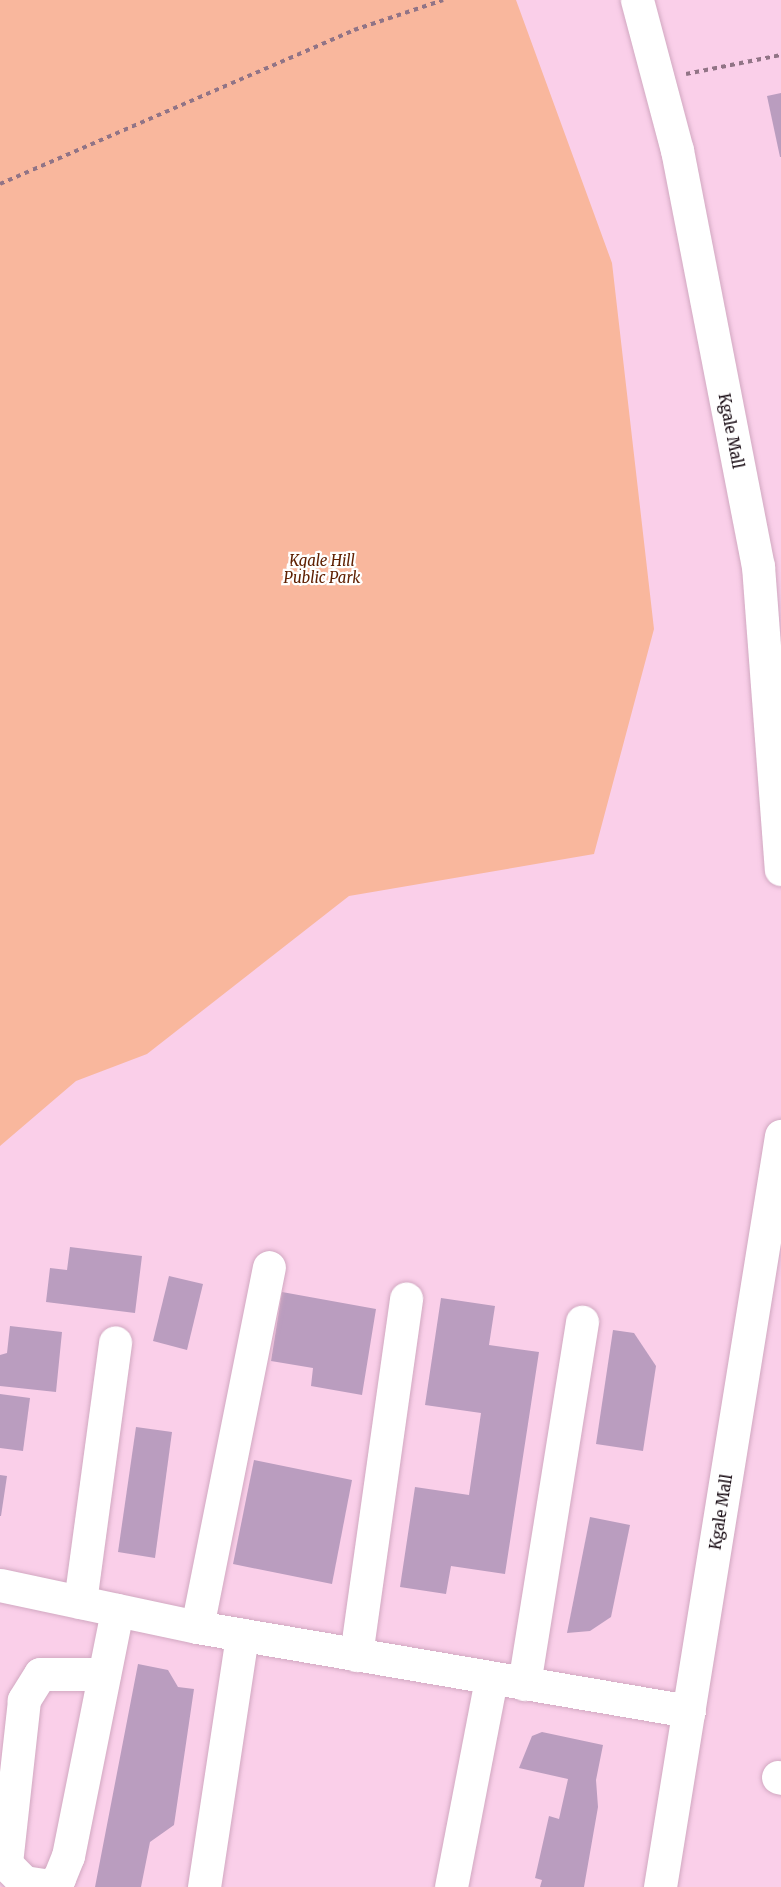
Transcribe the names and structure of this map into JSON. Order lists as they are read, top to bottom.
{
  "streets": {
    "street": ["Kgale Mall"]
  },
  "parks": ["Kgale Hill Public Park"]
}
